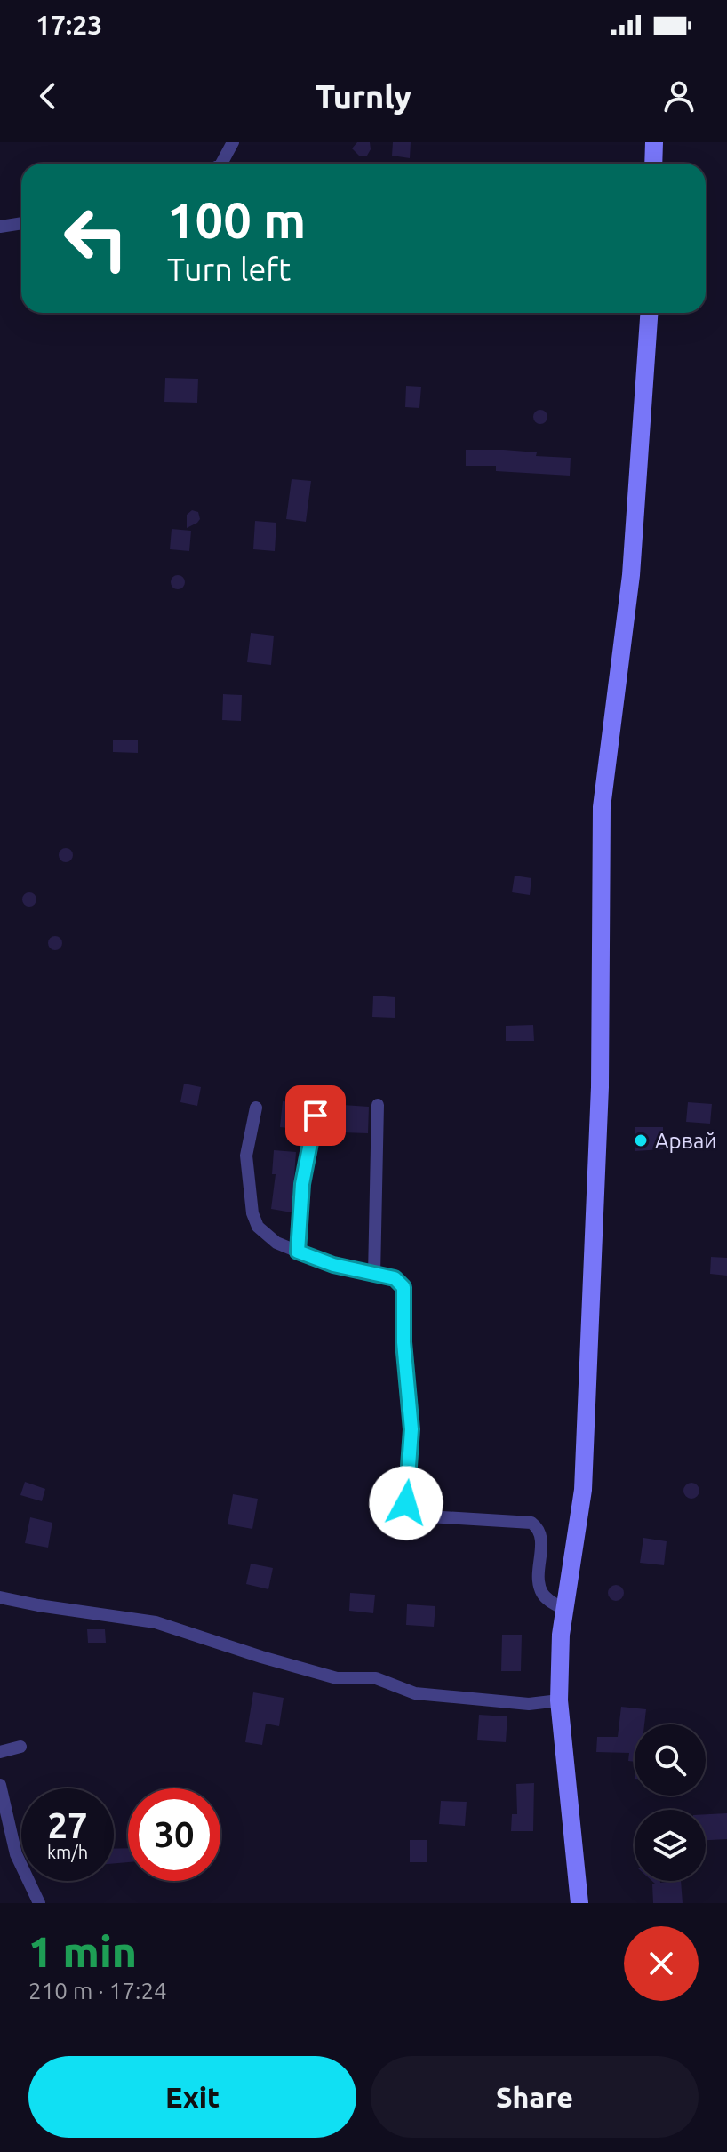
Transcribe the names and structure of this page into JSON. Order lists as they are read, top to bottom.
{
  "places": ["Арвай"],
  "page": {
    "status": "17:23",
    "header": "Turnly",
    "turn": ["100 m", "Turn left"],
    "speed": "27 km/h",
    "limit": "30",
    "heading": ["1 min", "210 m · 17:24"],
    "buttons": ["Exit", "Share"]
  }
}
